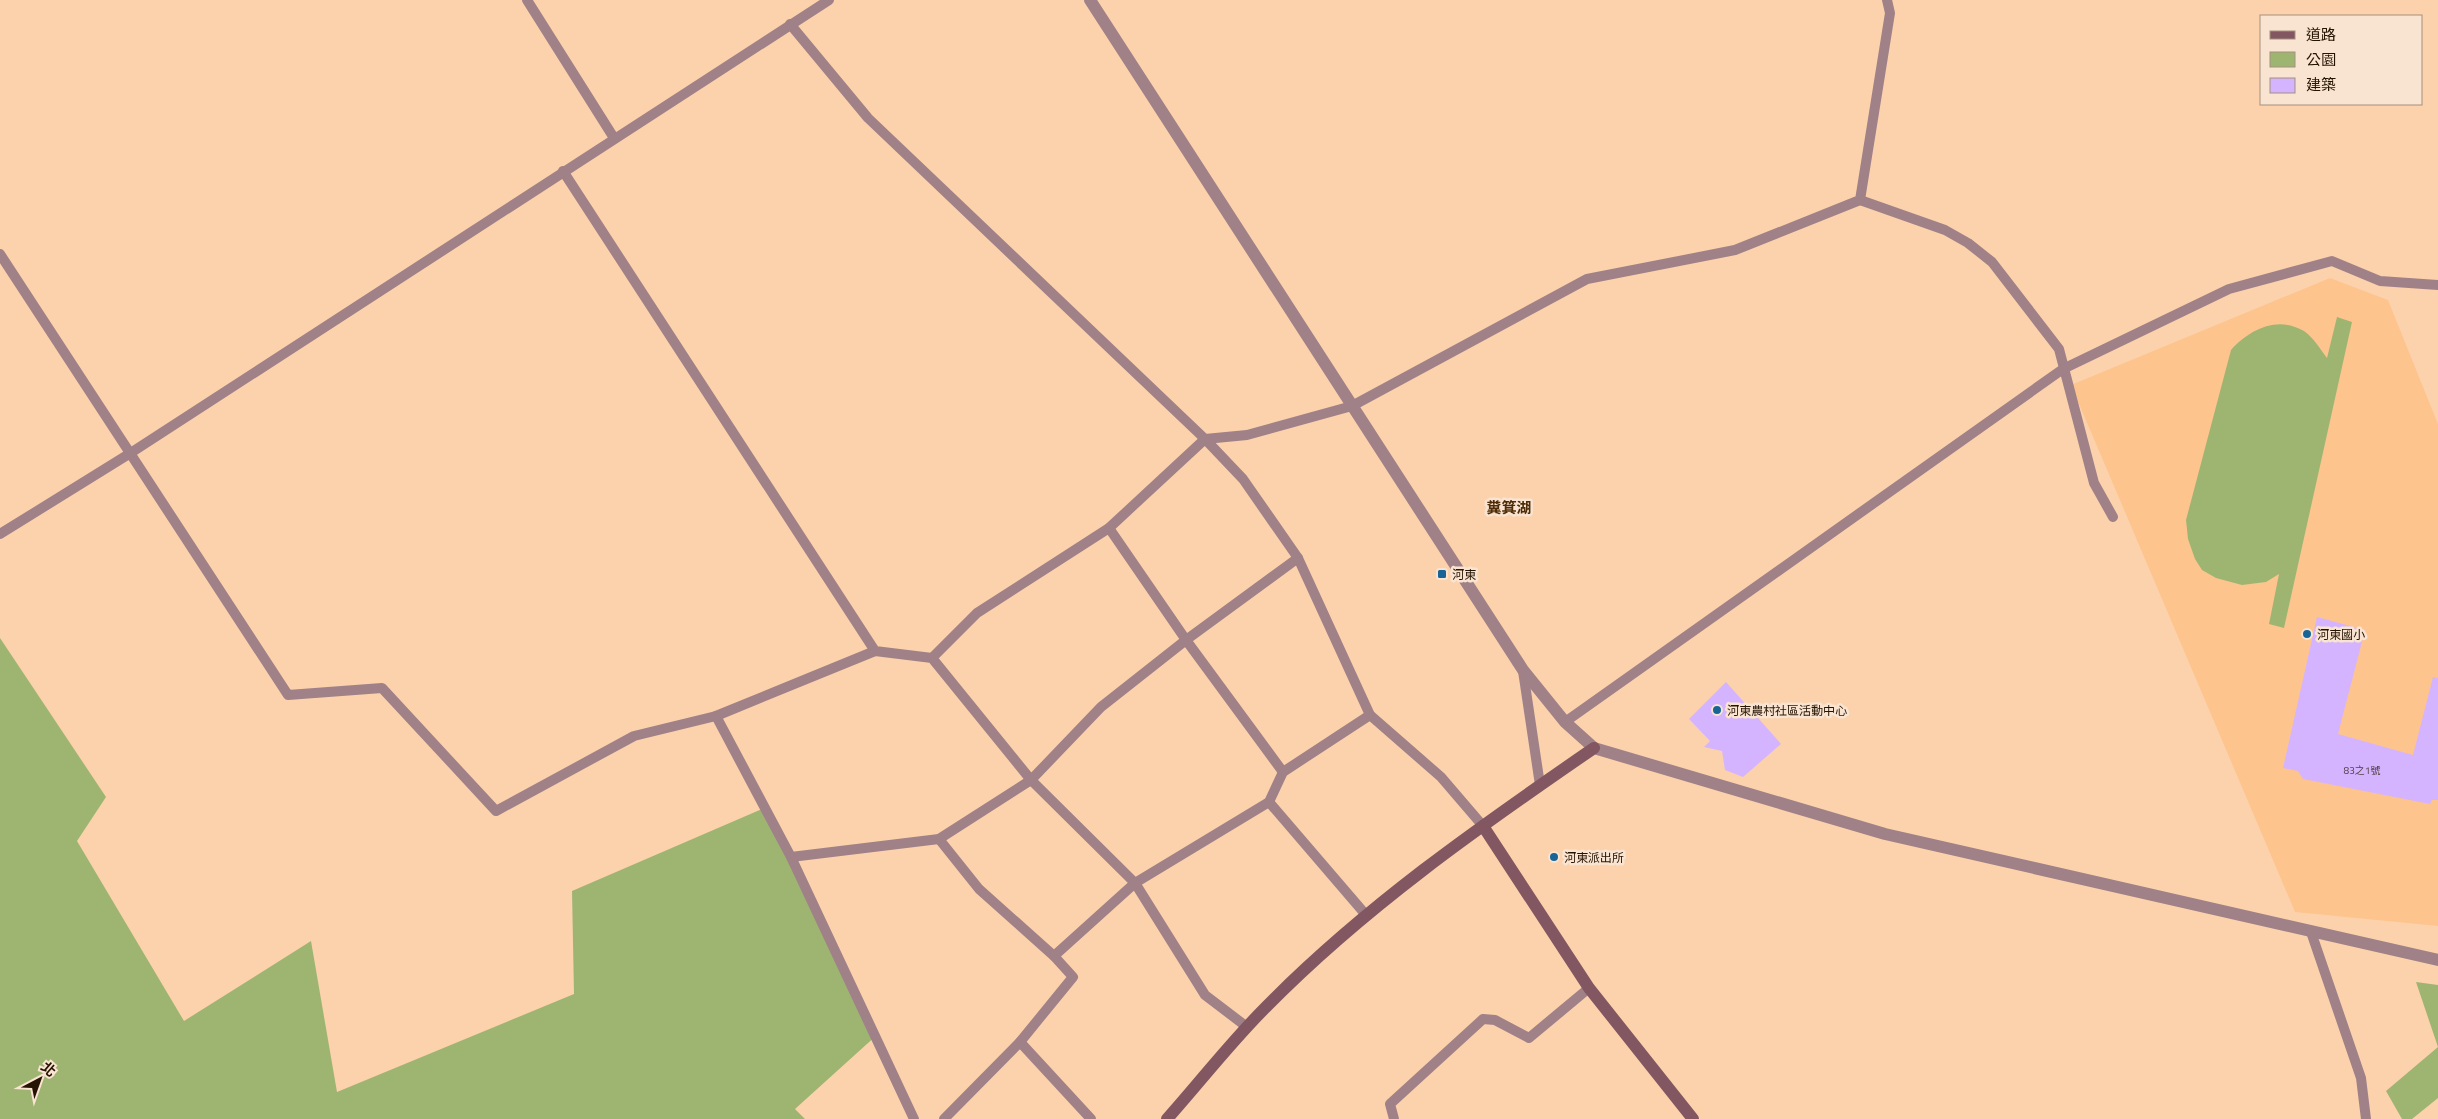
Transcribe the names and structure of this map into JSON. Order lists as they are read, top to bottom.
{
  "districts": ["糞箕湖"],
  "places": {
    "transit": ["河東"],
    "other": ["河東國小", "河東農村社區活動中心", "河東派出所"]
  },
  "house_numbers": ["83之1號"],
  "legend": ["道路", "公園", "建築"],
  "north": "top right"
}
